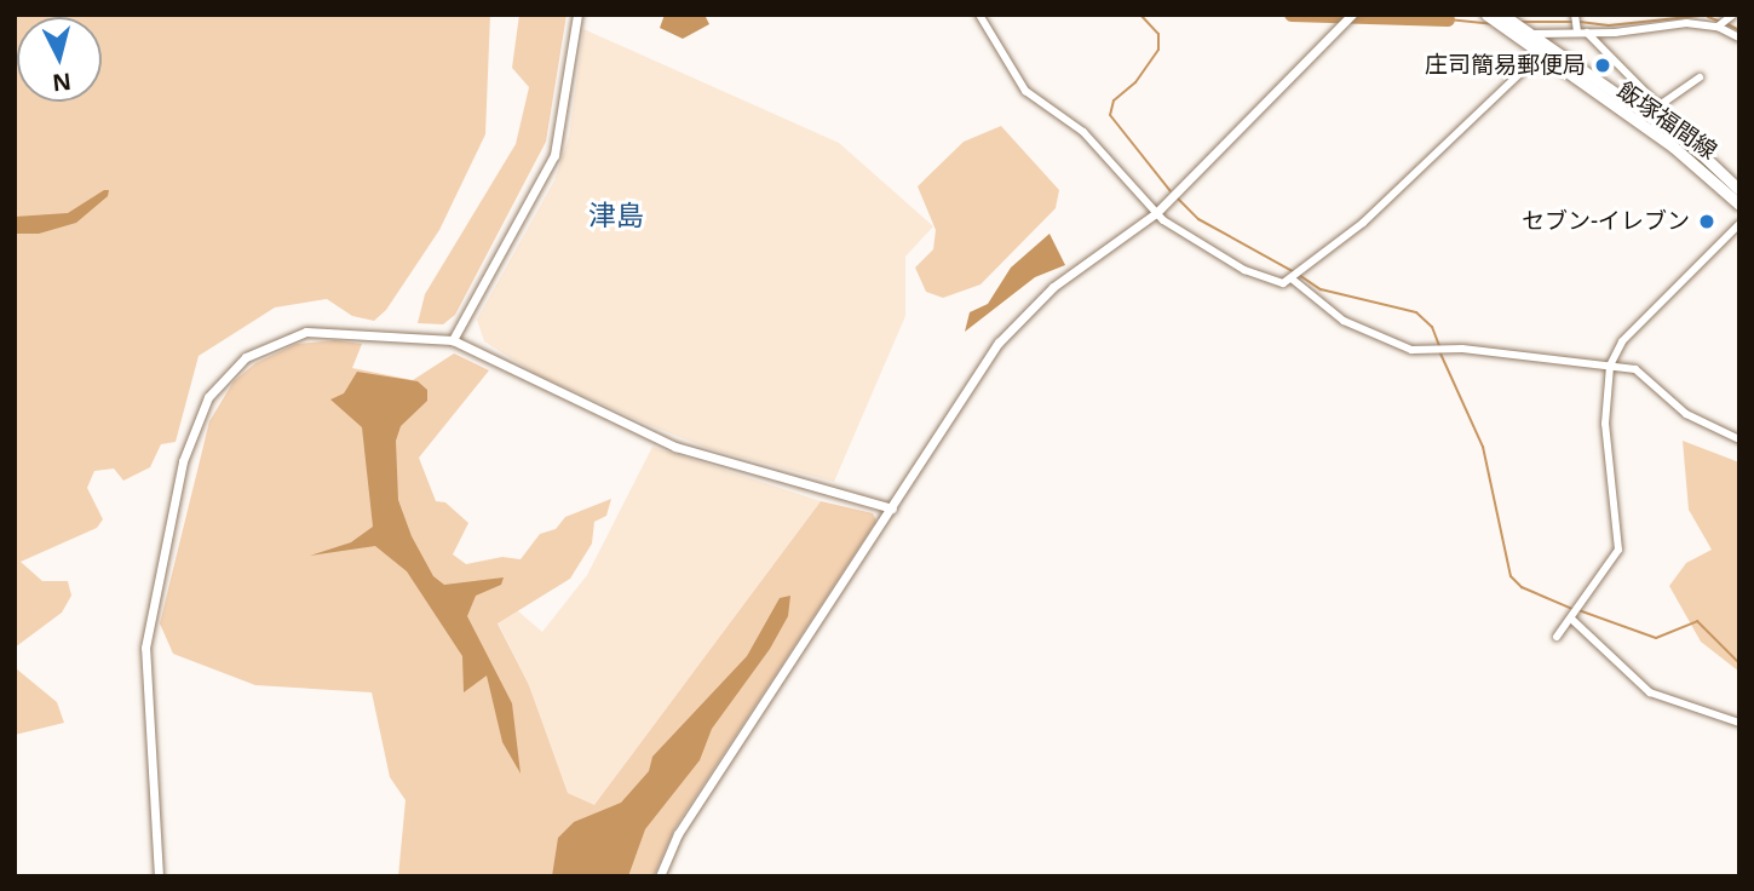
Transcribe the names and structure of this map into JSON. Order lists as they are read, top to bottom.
{
  "streets": {
    "main road": ["飯塚福間線"]
  },
  "districts": ["津島"],
  "places": ["庄司簡易郵便局", "セブン-イレブン"],
  "north": "bottom"
}
